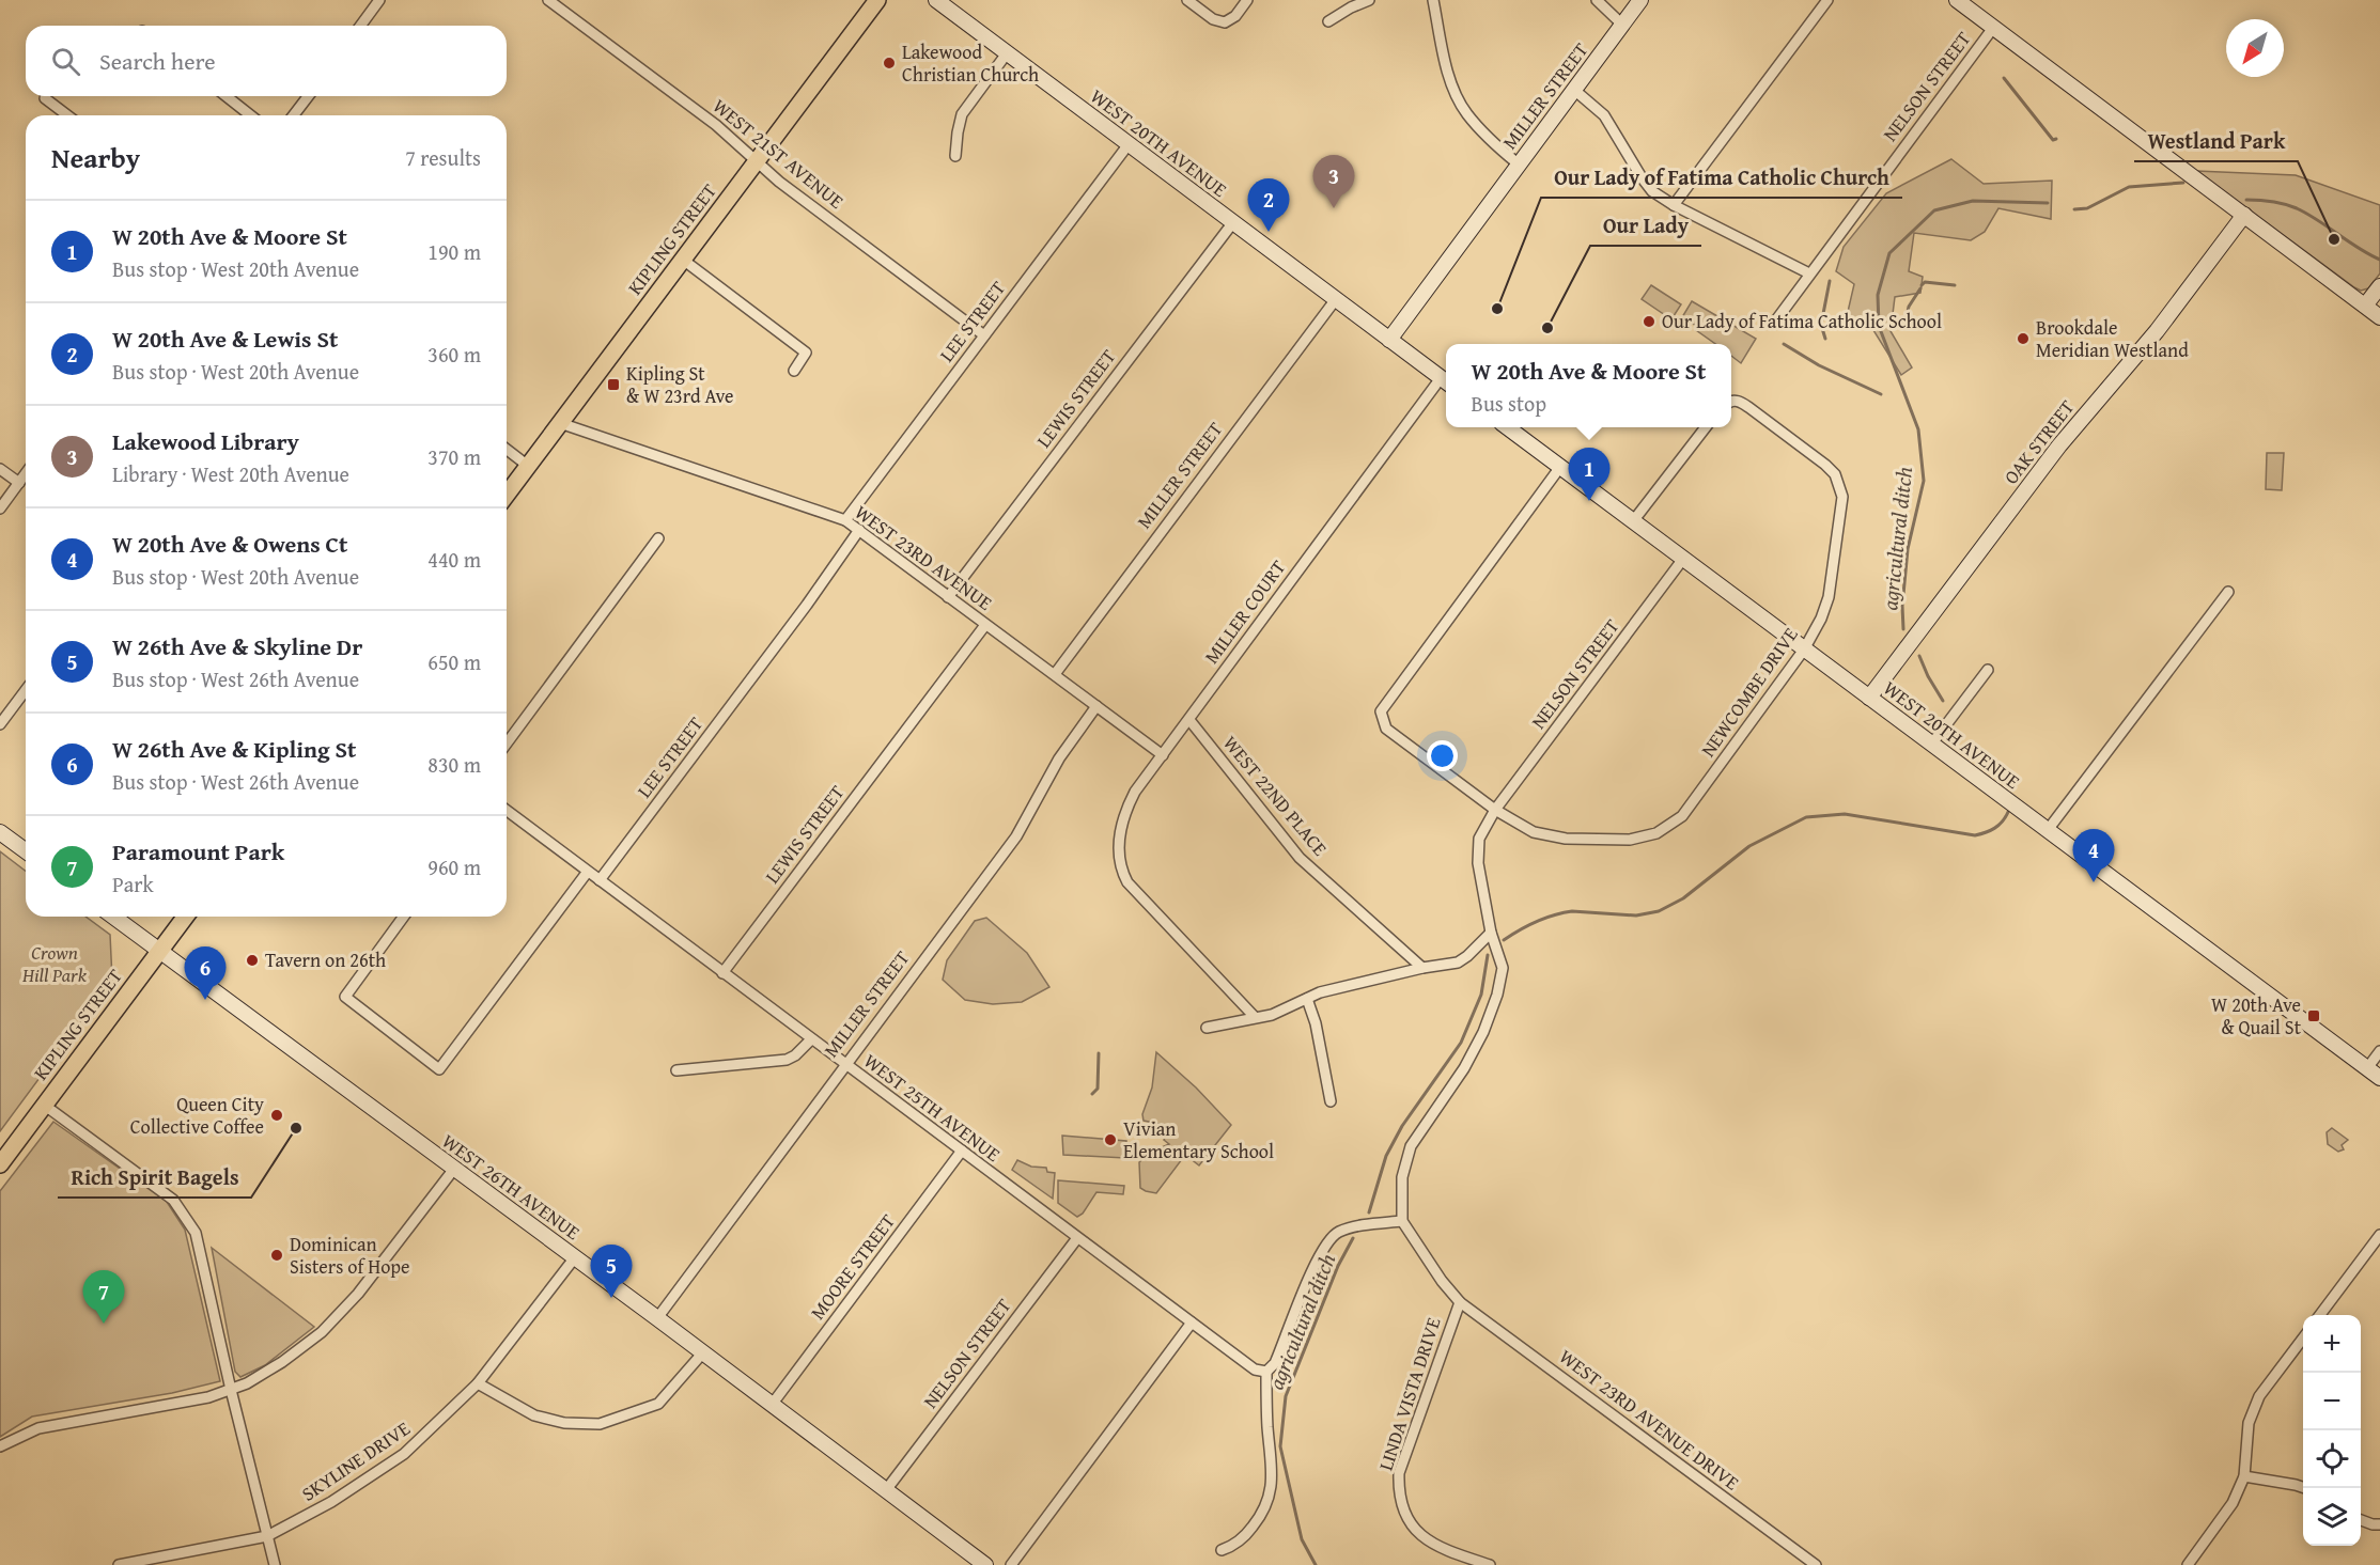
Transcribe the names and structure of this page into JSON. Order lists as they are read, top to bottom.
{
  "streets": {
    "main road": ["KIPLING STREET"],
    "street": [
      "NELSON STREET",
      "MILLER STREET",
      "WEST 20TH AVENUE",
      "WEST 21ST AVENUE",
      "LEE STREET",
      "LEWIS STREET",
      "OAK STREET",
      "WEST 23RD AVENUE",
      "MILLER COURT",
      "NEWCOMBE DRIVE",
      "WEST 22ND PLACE",
      "WEST 25TH AVENUE",
      "WEST 26TH AVENUE",
      "MOORE STREET",
      "LINDA VISTA DRIVE",
      "WEST 23RD AVENUE DRIVE",
      "SKYLINE DRIVE"
    ]
  },
  "crossings": [
    ["NELSON STREET", "WEST 20TH AVENUE"],
    ["NELSON STREET", "NEWCOMBE DRIVE"],
    ["NELSON STREET", "WEST 25TH AVENUE"],
    ["NELSON STREET", "WEST 26TH AVENUE"],
    ["MILLER STREET", "WEST 20TH AVENUE"],
    ["MILLER STREET", "WEST 23RD AVENUE"],
    ["MILLER STREET", "WEST 25TH AVENUE"],
    ["MILLER STREET", "WEST 26TH AVENUE"],
    ["WEST 20TH AVENUE", "LEE STREET"],
    ["WEST 20TH AVENUE", "LEWIS STREET"],
    ["WEST 20TH AVENUE", "OAK STREET"],
    ["WEST 20TH AVENUE", "MILLER COURT"],
    ["WEST 20TH AVENUE", "NEWCOMBE DRIVE"],
    ["WEST 21ST AVENUE", "KIPLING STREET"],
    ["WEST 21ST AVENUE", "LEE STREET"],
    ["KIPLING STREET", "WEST 23RD AVENUE"],
    ["KIPLING STREET", "WEST 26TH AVENUE"],
    ["LEE STREET", "WEST 23RD AVENUE"],
    ["LEE STREET", "WEST 25TH AVENUE"],
    ["LEWIS STREET", "WEST 23RD AVENUE"],
    ["LEWIS STREET", "WEST 25TH AVENUE"],
    ["WEST 23RD AVENUE", "MILLER COURT"],
    ["MILLER COURT", "WEST 22ND PLACE"],
    ["WEST 25TH AVENUE", "MOORE STREET"],
    ["WEST 26TH AVENUE", "MOORE STREET"],
    ["WEST 26TH AVENUE", "SKYLINE DRIVE"],
    ["LINDA VISTA DRIVE", "WEST 23RD AVENUE DRIVE"]
  ],
  "water": ["agricultural ditch"],
  "parks": ["Crown Hill Park"],
  "places": {
    "other": [
      "Lakewood Christian Church",
      "Westland Park",
      "Our Lady of Fatima Catholic Church",
      "Our Lady of Fatima Catholic School",
      "Our Lady",
      "Brookdale Meridian Westland",
      "Tavern on 26th",
      "Queen City Collective Coffee",
      "Rich Spirit Bagels",
      "Vivian Elementary School",
      "Dominican Sisters of Hope"
    ],
    "transit": ["Kipling St & W 23rd Ave", "W 20th Ave & Quail St"]
  },
  "north": "bottom left",
  "page": {
    "search": "Search here",
    "heading": ["Nearby", "7 results"],
    "pins": [
      "3",
      "2",
      "1",
      "4",
      "6",
      "5",
      "7"
    ],
    "list": [
      {
        "mark": "1",
        "name": "W 20th Ave & Moore St",
        "note": "Bus stop · West 20th Avenue",
        "value": "190 m"
      },
      {
        "mark": "2",
        "name": "W 20th Ave & Lewis St",
        "note": "Bus stop · West 20th Avenue",
        "value": "360 m"
      },
      {
        "mark": "3",
        "name": "Lakewood Library",
        "note": "Library · West 20th Avenue",
        "value": "370 m"
      },
      {
        "mark": "4",
        "name": "W 20th Ave & Owens Ct",
        "note": "Bus stop · West 20th Avenue",
        "value": "440 m"
      },
      {
        "mark": "5",
        "name": "W 26th Ave & Skyline Dr",
        "note": "Bus stop · West 26th Avenue",
        "value": "650 m"
      },
      {
        "mark": "6",
        "name": "W 26th Ave & Kipling St",
        "note": "Bus stop · West 26th Avenue",
        "value": "830 m"
      },
      {
        "mark": "7",
        "name": "Paramount Park",
        "note": "Park",
        "value": "960 m"
      }
    ],
    "popup": ["W 20th Ave & Moore St", "Bus stop"],
    "map_buttons": ["+", "−"]
  }
}
